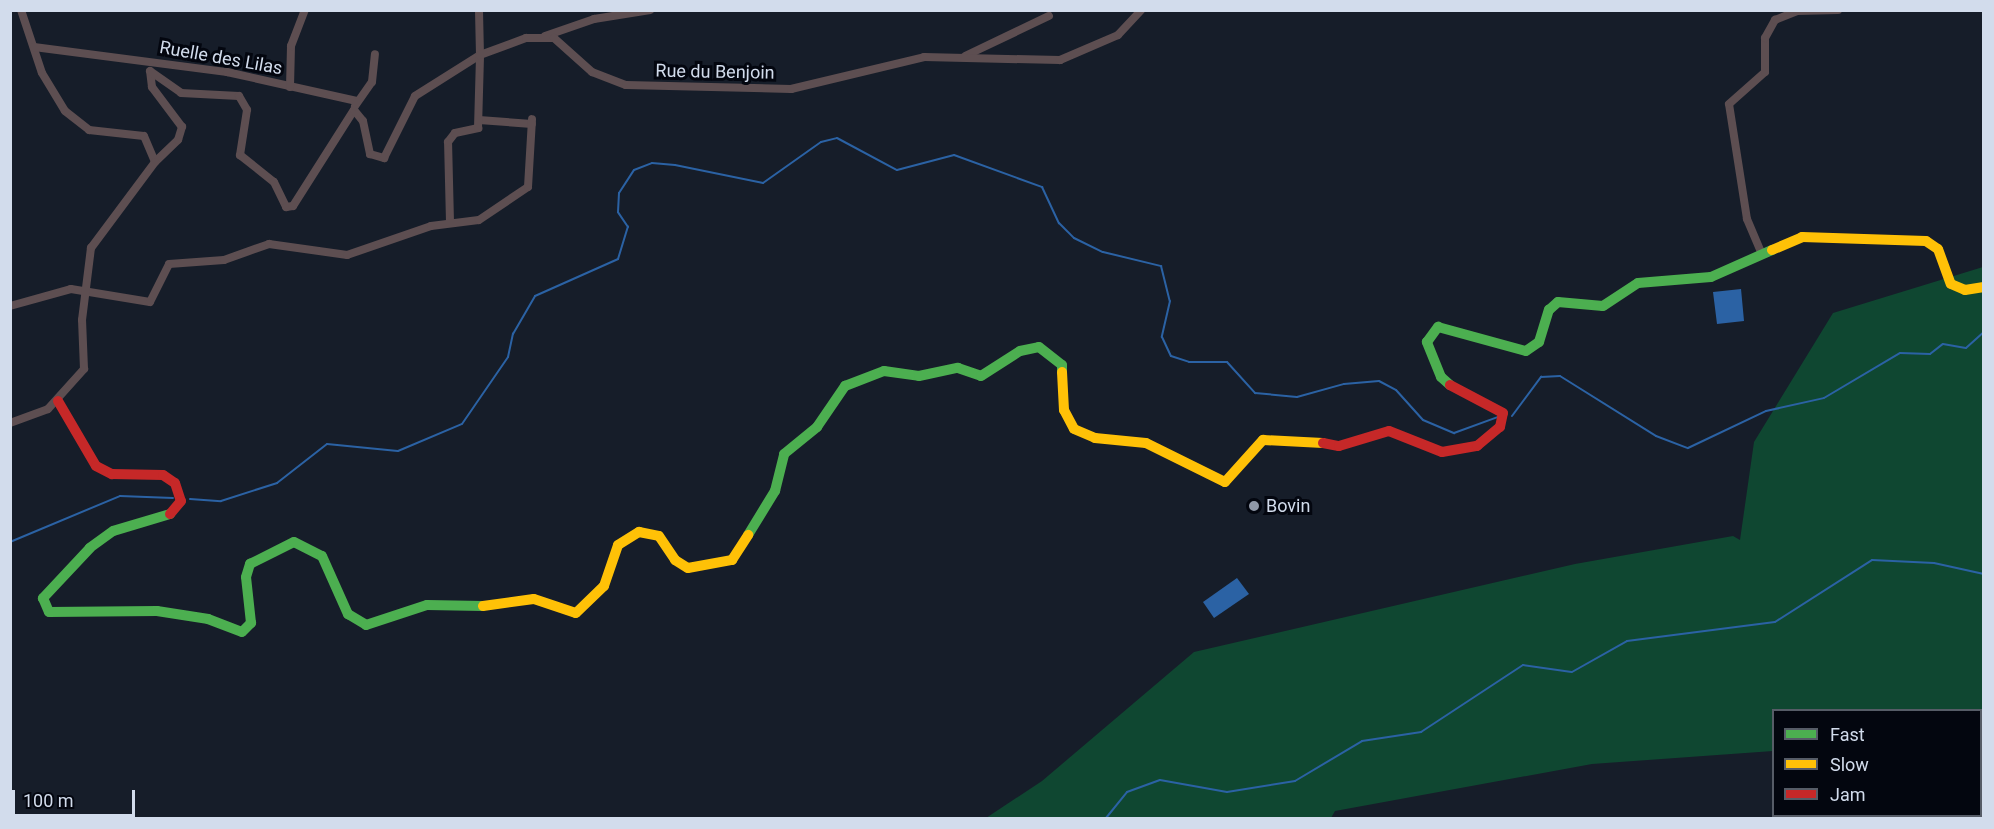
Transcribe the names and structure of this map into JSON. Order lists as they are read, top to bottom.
{
  "streets": {
    "street": ["Ruelle des Lilas", "Rue du Benjoin"]
  },
  "places": ["Bovin"],
  "legend": ["Fast", "Slow", "Jam"],
  "scale_bar": "100 m"
}
